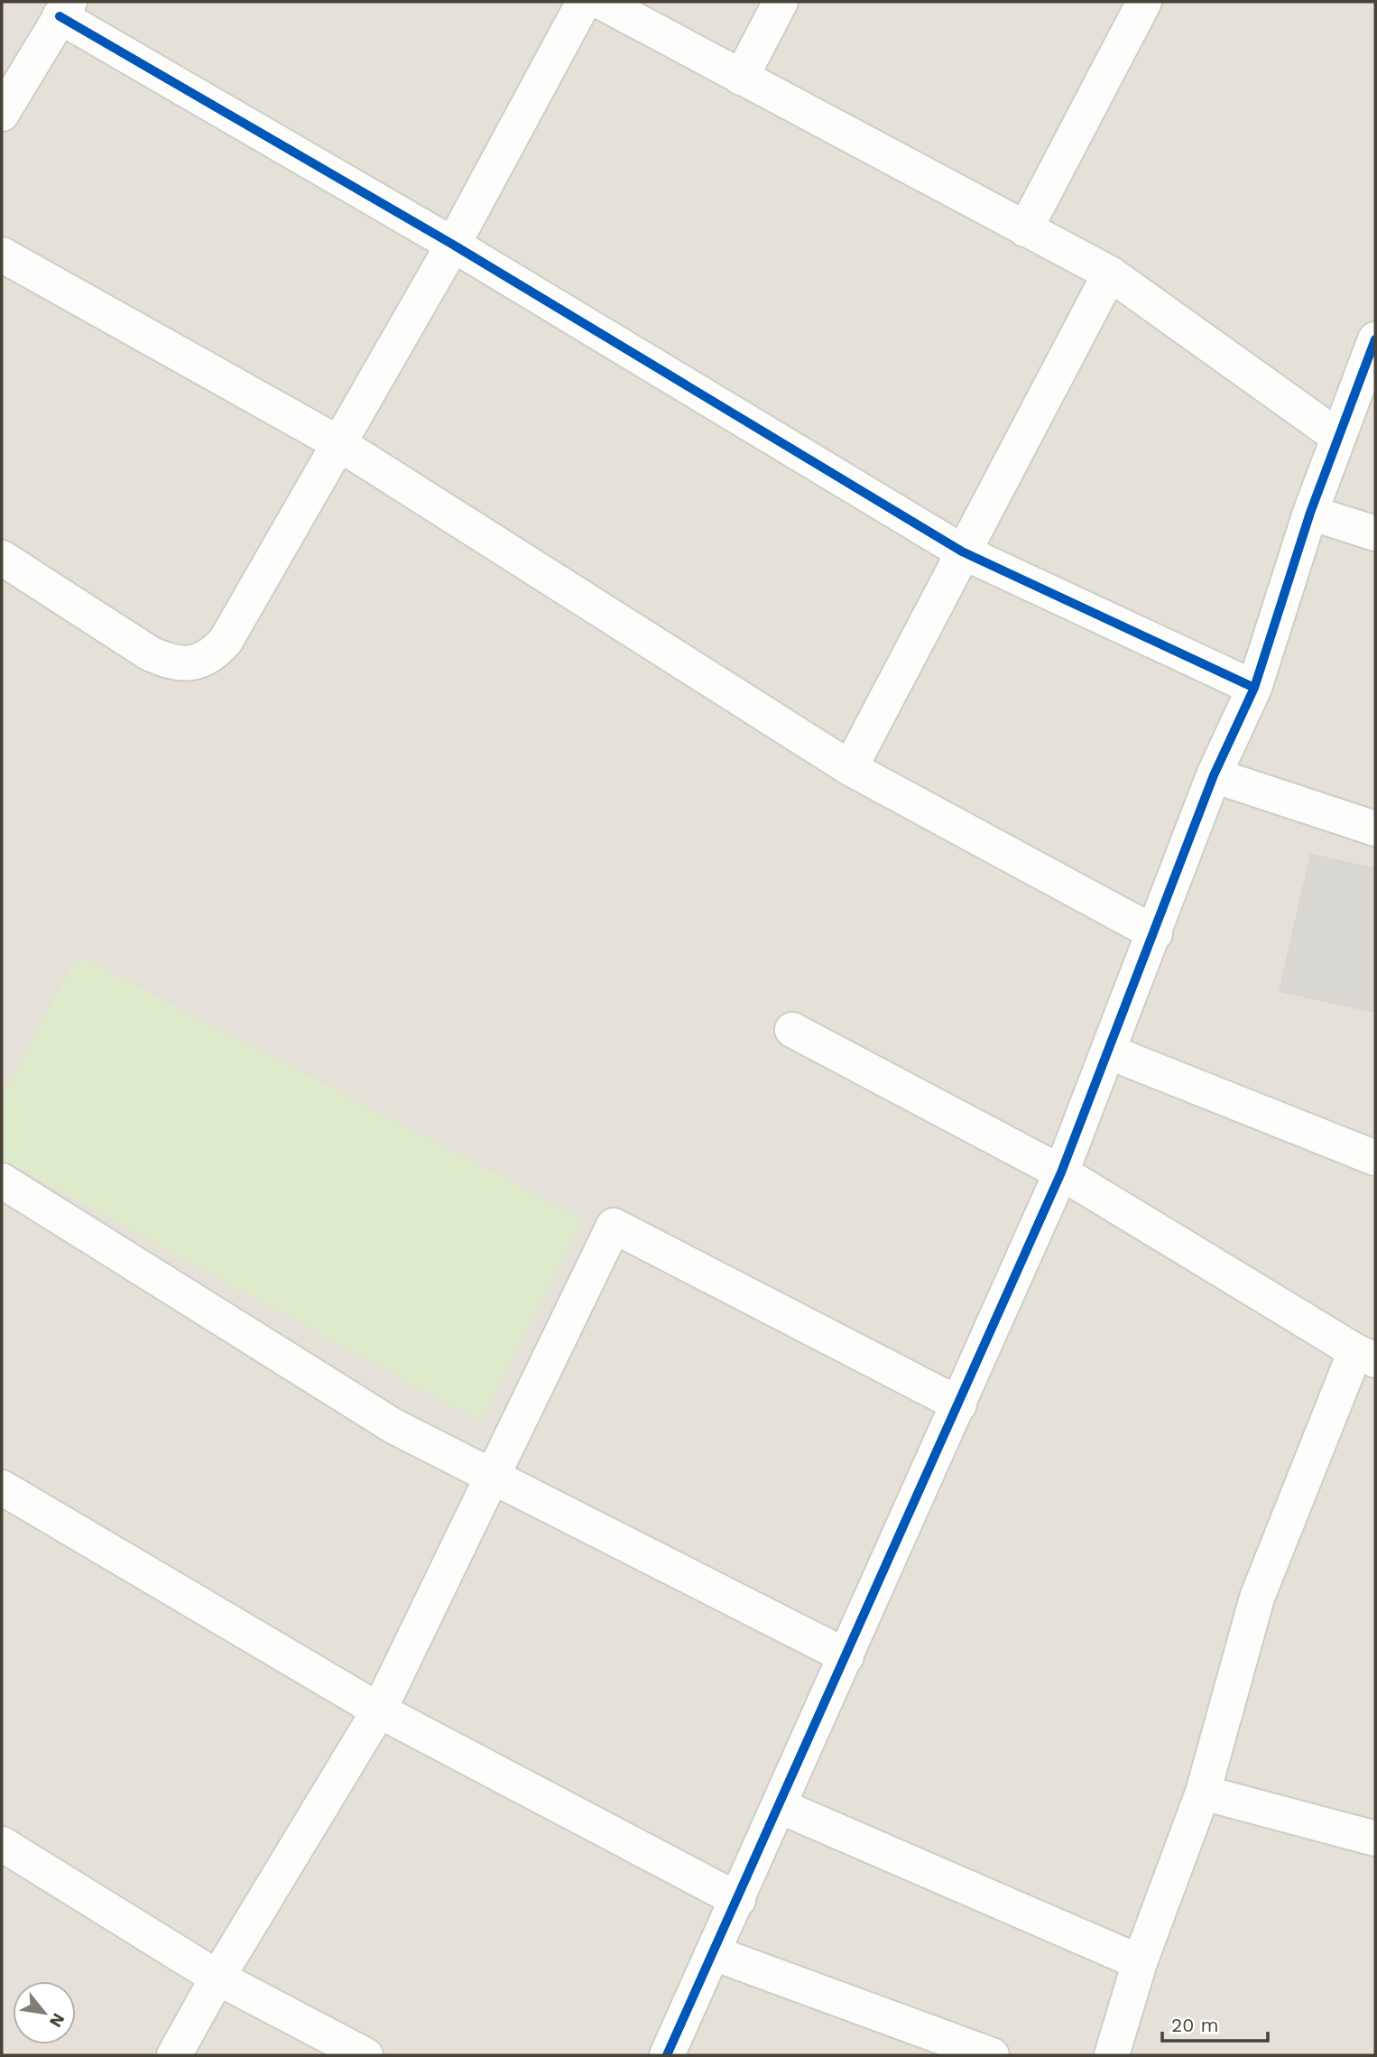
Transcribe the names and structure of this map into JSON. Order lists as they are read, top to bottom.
{
  "scale_bar": "20 m",
  "north": "bottom right"
}
